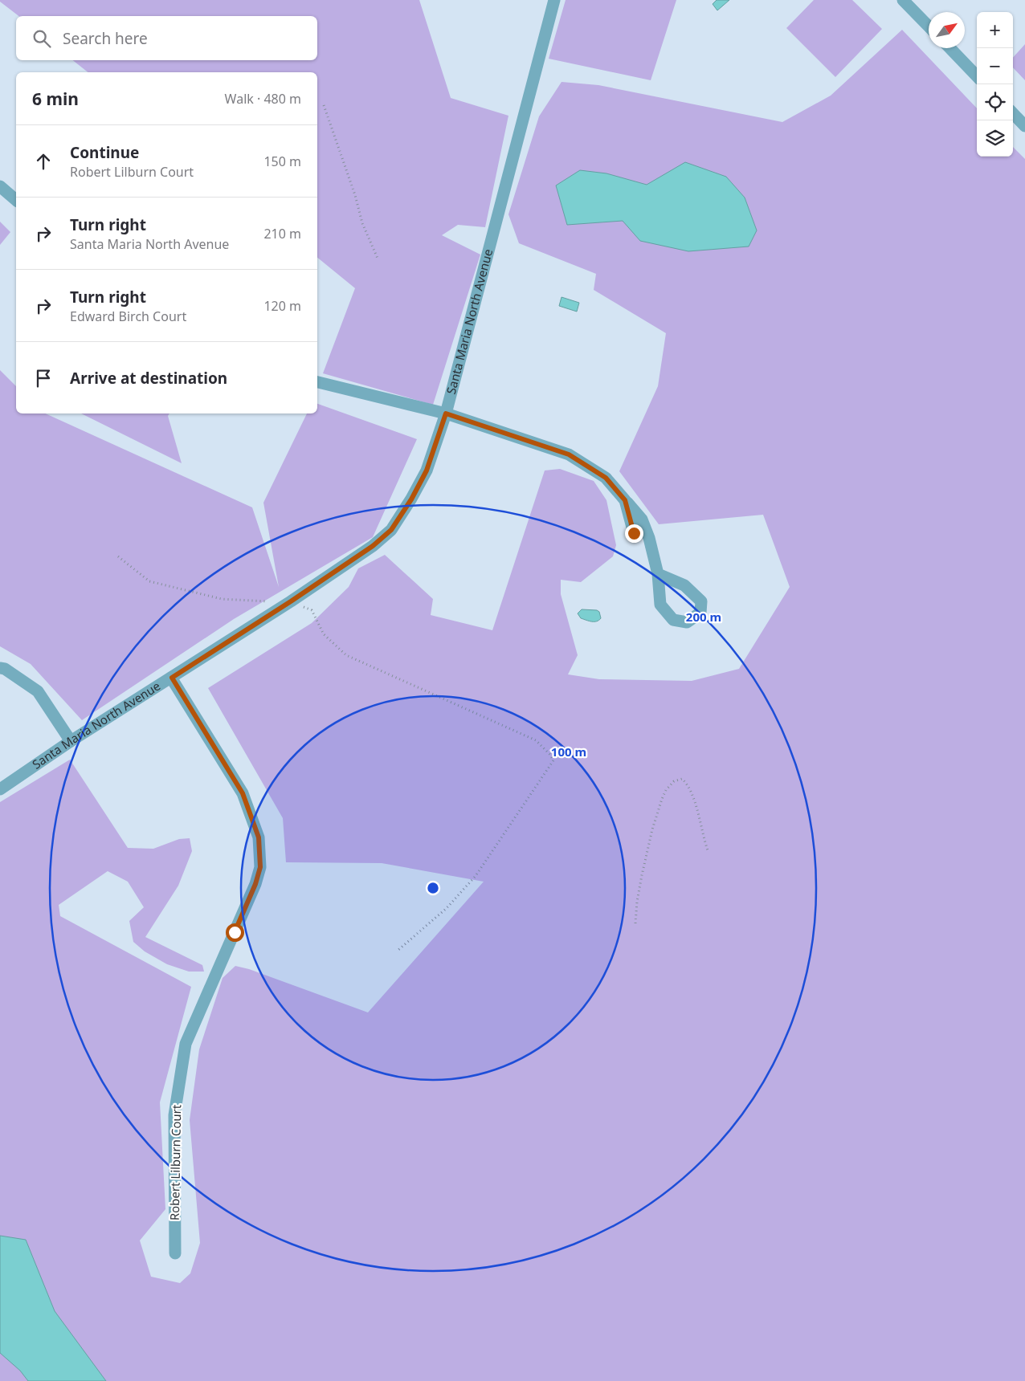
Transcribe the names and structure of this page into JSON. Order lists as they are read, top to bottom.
{
  "streets": {
    "street": ["Santa Maria North Avenue", "Robert Lilburn Court"]
  },
  "crossings": [
    ["Santa Maria North Avenue", "Robert Lilburn Court"]
  ],
  "north": "top right",
  "page": {
    "map_buttons": ["+", "−"],
    "search": "Search here",
    "heading": ["6 min", "Walk · 480 m"],
    "list": [
      ["Continue", "Robert Lilburn Court", "150 m"],
      ["Turn right", "Santa Maria North Avenue", "210 m"],
      ["Turn right", "Edward Birch Court", "120 m"],
      "Arrive at destination"
    ]
  },
  "rings": ["200 m", "100 m"]
}
